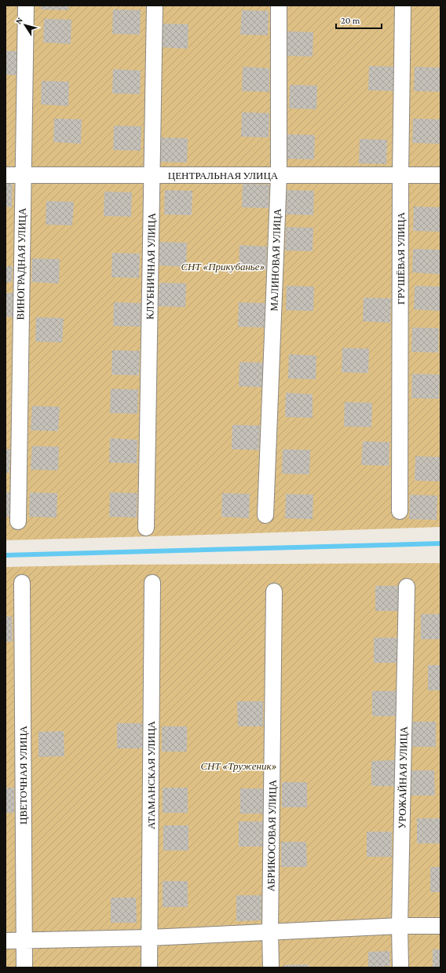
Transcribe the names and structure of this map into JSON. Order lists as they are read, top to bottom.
{
  "streets": {
    "street": [
      "ЦЕНТРАЛЬНАЯ УЛИЦА",
      "ГРУШЁВАЯ УЛИЦА",
      "МАЛИНОВАЯ УЛИЦА",
      "ВИНОГРАДНАЯ УЛИЦА",
      "КЛУБНИЧНАЯ УЛИЦА",
      "ЦВЕТОЧНАЯ УЛИЦА",
      "АТАМАНСКАЯ УЛИЦА",
      "УРОЖАЙНАЯ УЛИЦА",
      "АБРИКОСОВАЯ УЛИЦА"
    ]
  },
  "crossings": [
    ["ЦЕНТРАЛЬНАЯ УЛИЦА", "ГРУШЁВАЯ УЛИЦА"],
    ["ЦЕНТРАЛЬНАЯ УЛИЦА", "МАЛИНОВАЯ УЛИЦА"],
    ["ЦЕНТРАЛЬНАЯ УЛИЦА", "ВИНОГРАДНАЯ УЛИЦА"],
    ["ЦЕНТРАЛЬНАЯ УЛИЦА", "КЛУБНИЧНАЯ УЛИЦА"]
  ],
  "parks": ["СНТ «Прикубанье»", "СНТ «Труженик»"],
  "scale_bar": "20 m",
  "north": "top left"
}
